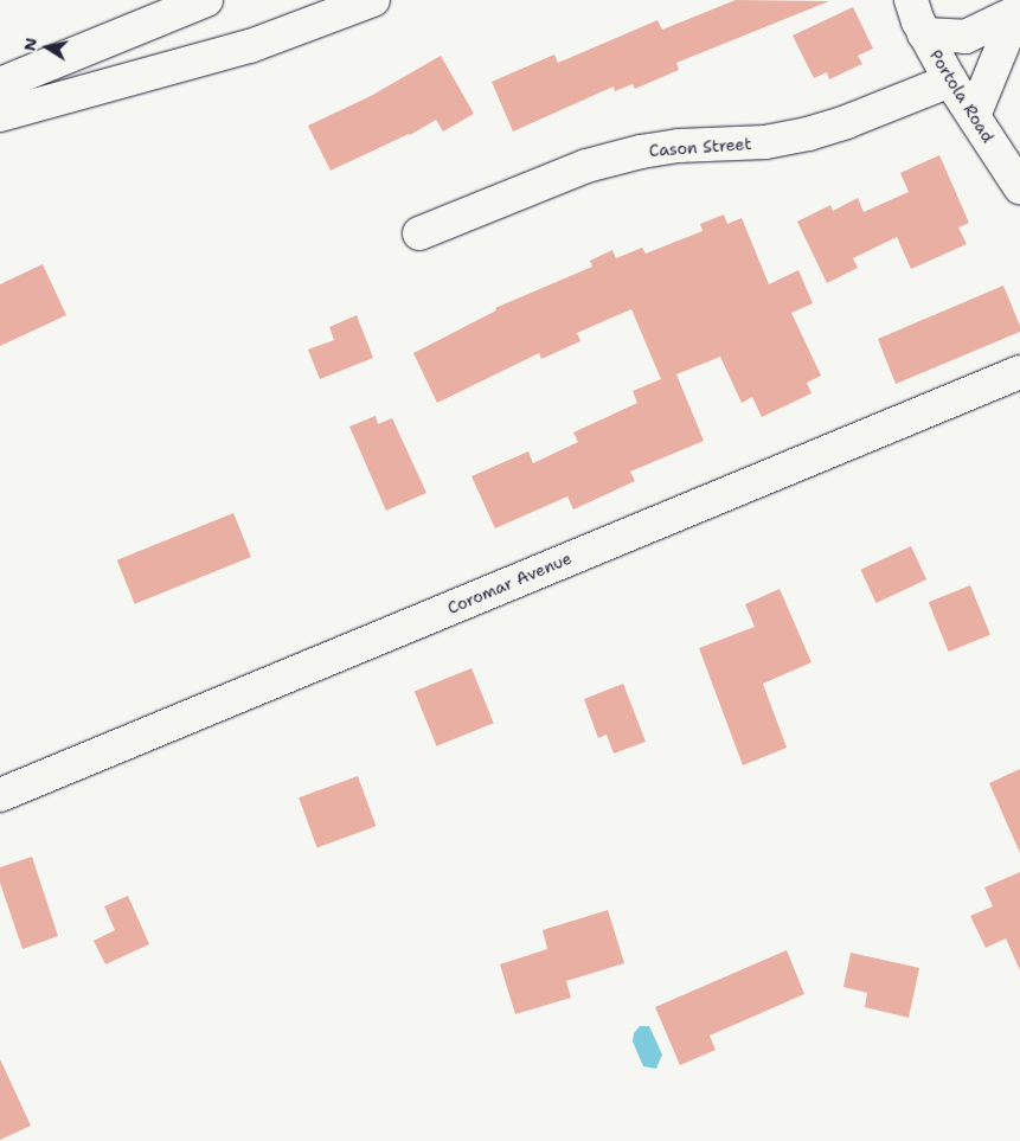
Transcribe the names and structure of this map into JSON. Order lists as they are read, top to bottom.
{
  "streets": {
    "main road": ["Portola Road", "Cason Street", "Coromar Avenue"]
  },
  "crossings": [
    ["Portola Road", "Cason Street"]
  ],
  "north": "left"
}
